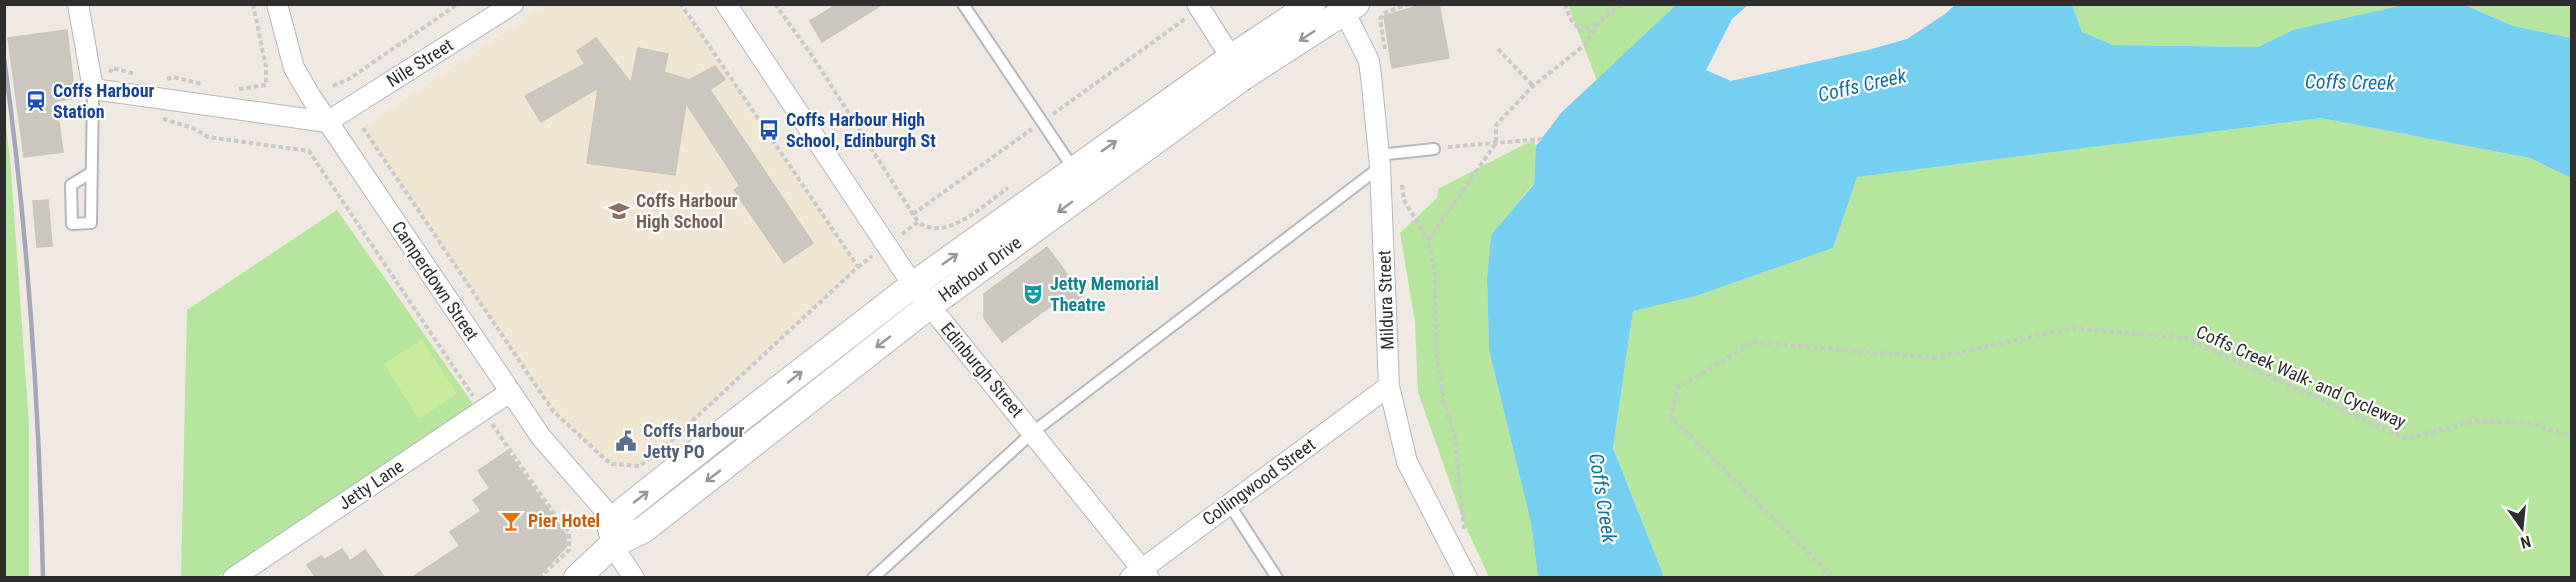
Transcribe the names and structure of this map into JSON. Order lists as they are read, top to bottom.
{
  "streets": {
    "street": [
      "Nile Street",
      "Harbour Drive",
      "Camperdown Street",
      "Mildura Street",
      "Edinburgh Street",
      "Collingwood Street",
      "Jetty Lane"
    ],
    "path": ["Coffs Creek Walk- and Cycleway"]
  },
  "crossings": [
    ["Nile Street", "Camperdown Street"],
    ["Harbour Drive", "Camperdown Street"],
    ["Harbour Drive", "Mildura Street"],
    ["Harbour Drive", "Edinburgh Street"],
    ["Camperdown Street", "Jetty Lane"],
    ["Mildura Street", "Collingwood Street"],
    ["Edinburgh Street", "Collingwood Street"]
  ],
  "water": ["Coffs Creek"],
  "places": {
    "station": ["Coffs Harbour Station"],
    "bus stop": ["Coffs Harbour High School, Edinburgh St"],
    "school or university": ["Coffs Harbour High School"],
    "theatre": ["Jetty Memorial Theatre"],
    "public building": ["Coffs Harbour Jetty PO"],
    "bar": ["Pier Hotel"]
  },
  "north": "bottom"
}
